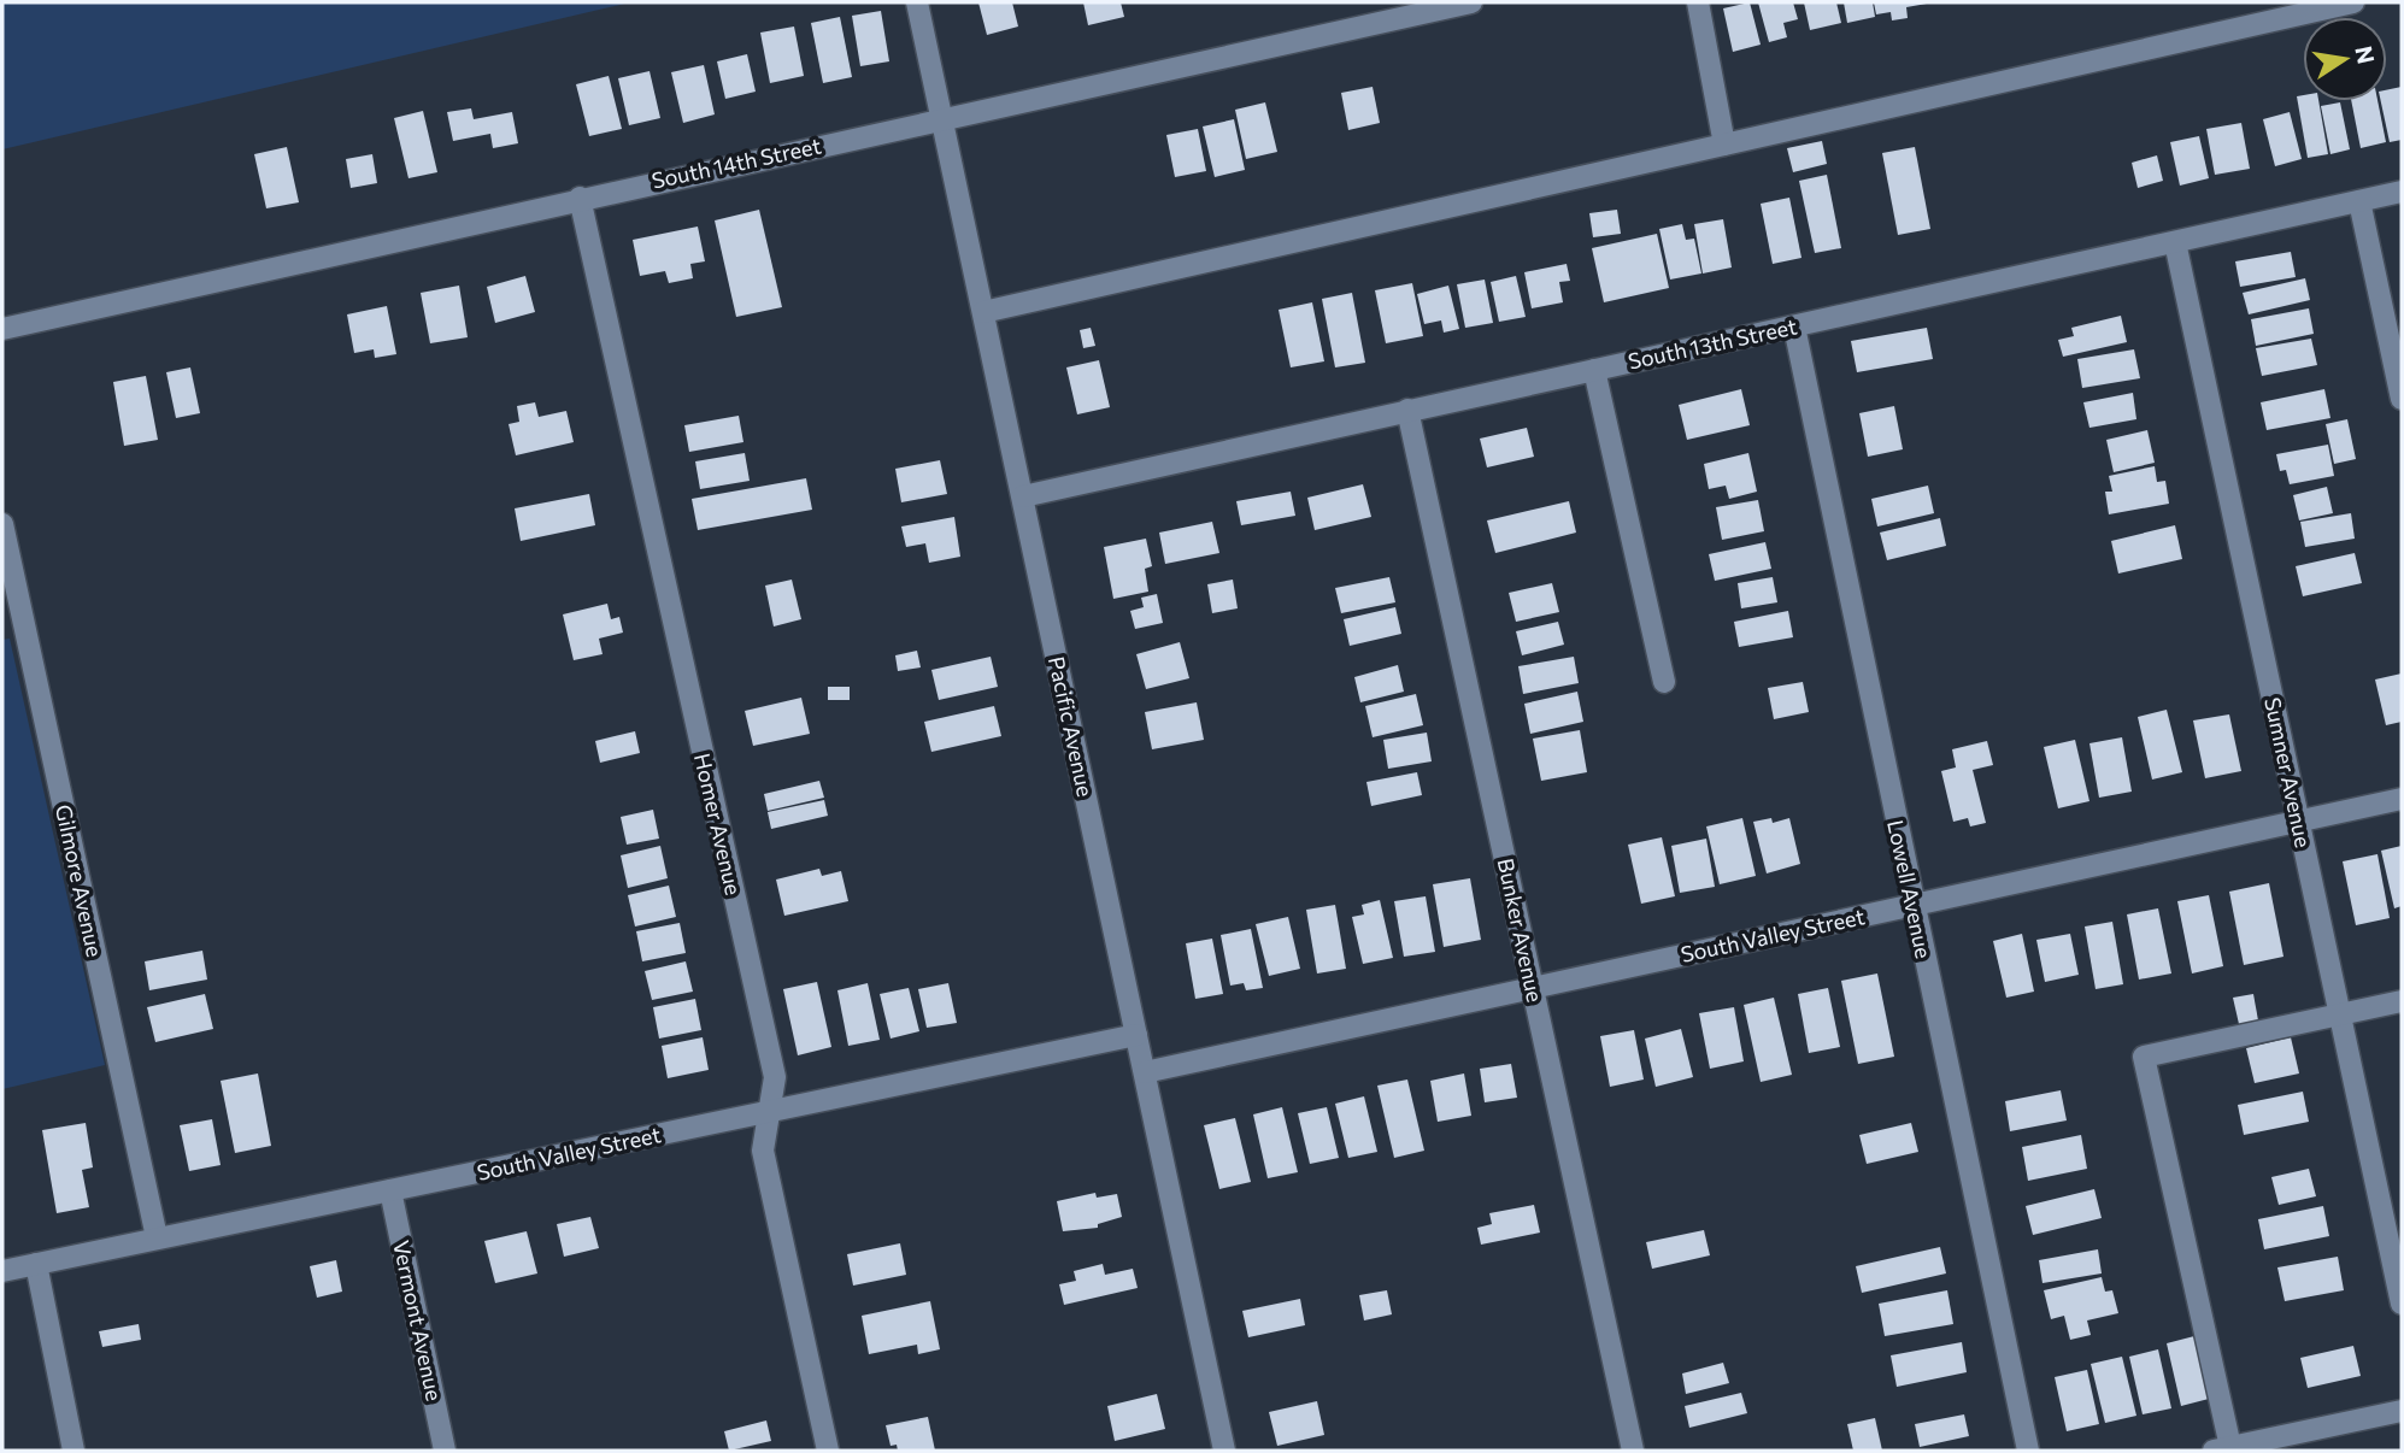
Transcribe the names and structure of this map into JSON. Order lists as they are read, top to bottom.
{
  "streets": {
    "street": [
      "South 14th Street",
      "South 13th Street",
      "Pacific Avenue",
      "Sumner Avenue",
      "Homer Avenue",
      "Gilmore Avenue",
      "Lowell Avenue",
      "Bunker Avenue",
      "South Valley Street",
      "Vermont Avenue"
    ]
  },
  "crossings": [
    ["South 14th Street", "Pacific Avenue"],
    ["South 14th Street", "Homer Avenue"],
    ["South 13th Street", "Pacific Avenue"],
    ["South 13th Street", "Sumner Avenue"],
    ["South 13th Street", "Lowell Avenue"],
    ["South 13th Street", "Bunker Avenue"],
    ["Pacific Avenue", "South Valley Street"],
    ["Sumner Avenue", "South Valley Street"],
    ["Homer Avenue", "South Valley Street"],
    ["Gilmore Avenue", "South Valley Street"],
    ["Lowell Avenue", "South Valley Street"],
    ["Bunker Avenue", "South Valley Street"],
    ["South Valley Street", "Vermont Avenue"]
  ],
  "north": "right"
}
